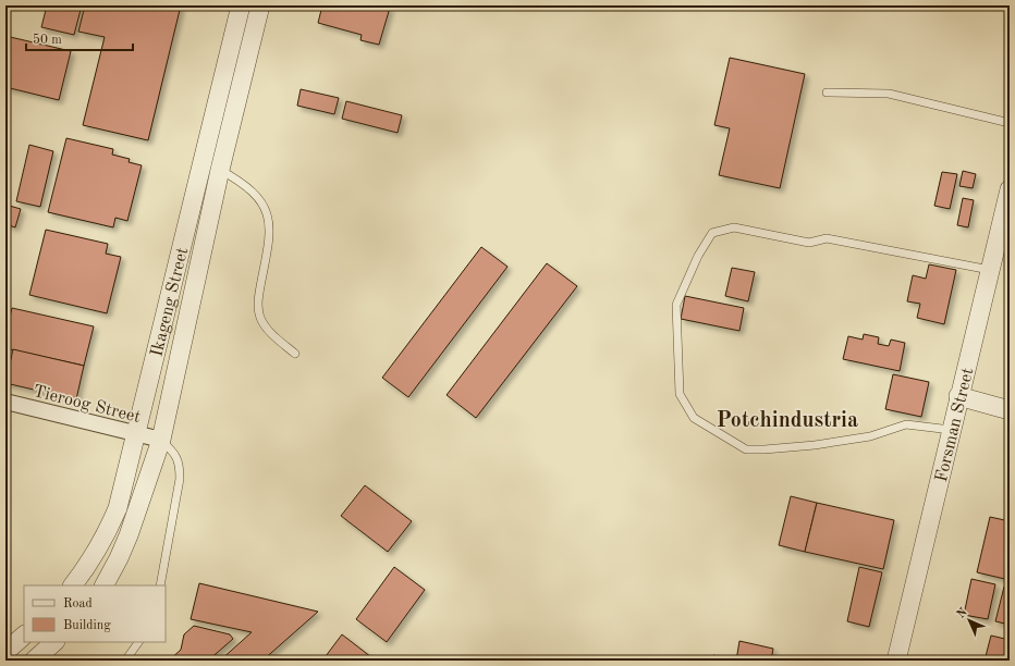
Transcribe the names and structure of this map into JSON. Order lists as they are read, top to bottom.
{
  "streets": {
    "street": ["Ikageng Street", "Tieroog Street", "Forsman Street"]
  },
  "crossings": [
    ["Ikageng Street", "Tieroog Street"]
  ],
  "districts": ["Potchindustria"],
  "legend": ["Road", "Building"],
  "scale_bar": "50 m",
  "north": "top left"
}
